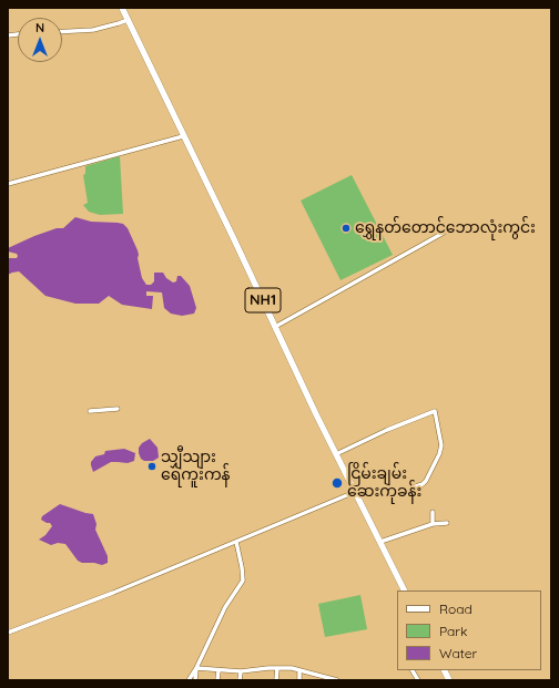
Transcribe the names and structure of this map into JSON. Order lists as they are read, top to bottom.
{
  "streets": {
    "highway": ["NH1"]
  },
  "places": ["ရွှေနတ်တောင်ဘောလုံးကွင်း", "သျှီသျား ရေကူးကန်", "ငြိမ်းချမ်း ဆေးကုခန်း"],
  "legend": ["Road", "Park", "Water"],
  "north": "top"
}
